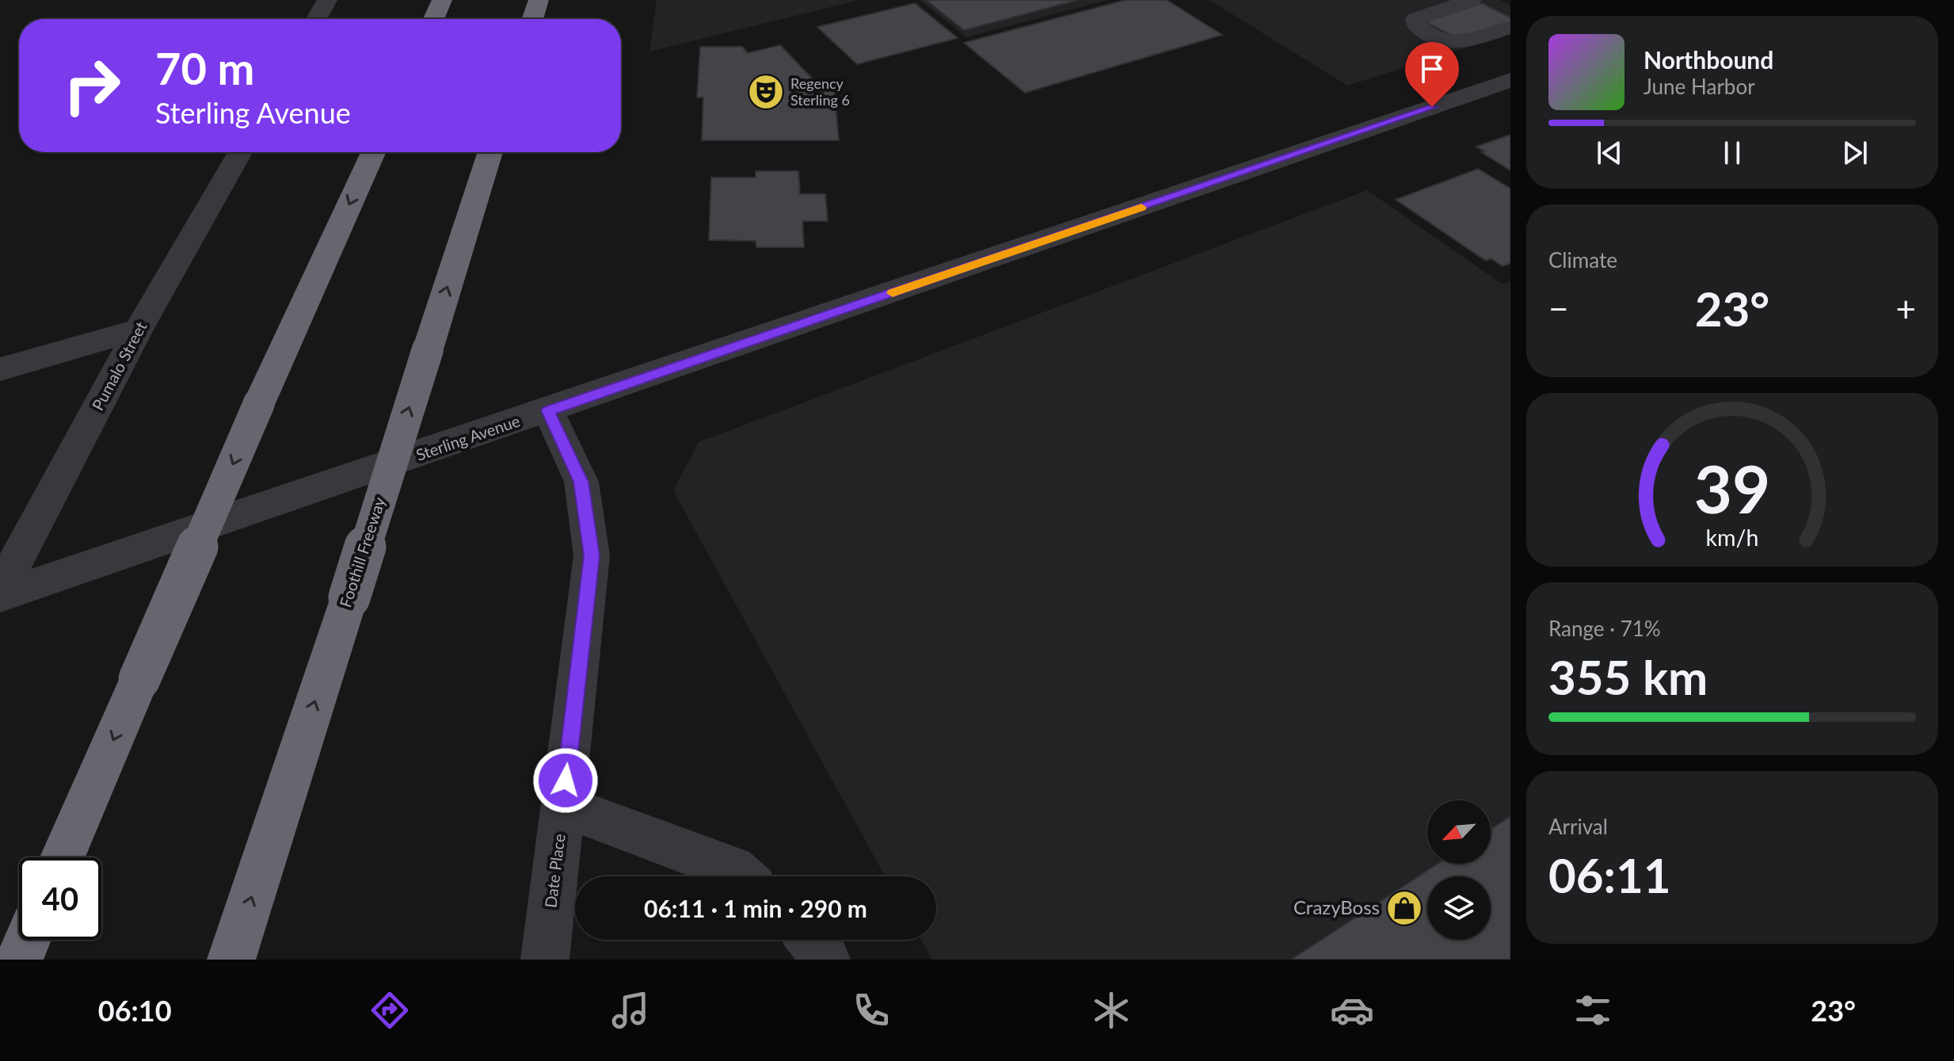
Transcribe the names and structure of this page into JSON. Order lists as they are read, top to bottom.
{
  "streets": {
    "highway": ["Foothill Freeway"],
    "street": ["Pumalo Street", "Sterling Avenue", "Date Place"]
  },
  "crossings": [
    ["Sterling Avenue", "Date Place"]
  ],
  "places": {
    "theatre": ["Regency Sterling 6"],
    "shop": ["CrazyBoss"]
  },
  "north": "bottom left",
  "page": {
    "turn": ["70 m", "Sterling Avenue"],
    "song": ["Northbound", "June Harbor"],
    "tile": [
      "Climate",
      ["Range · 71%", "355 km"],
      ["Arrival", "06:11"]
    ],
    "heat": ["−", "23°", "+"],
    "limit": "40",
    "trip": "06:11 · 1 min · 290 m",
    "tabs": ["06:10", "23°"],
    "gauge": ["39", "km/h"]
  }
}
